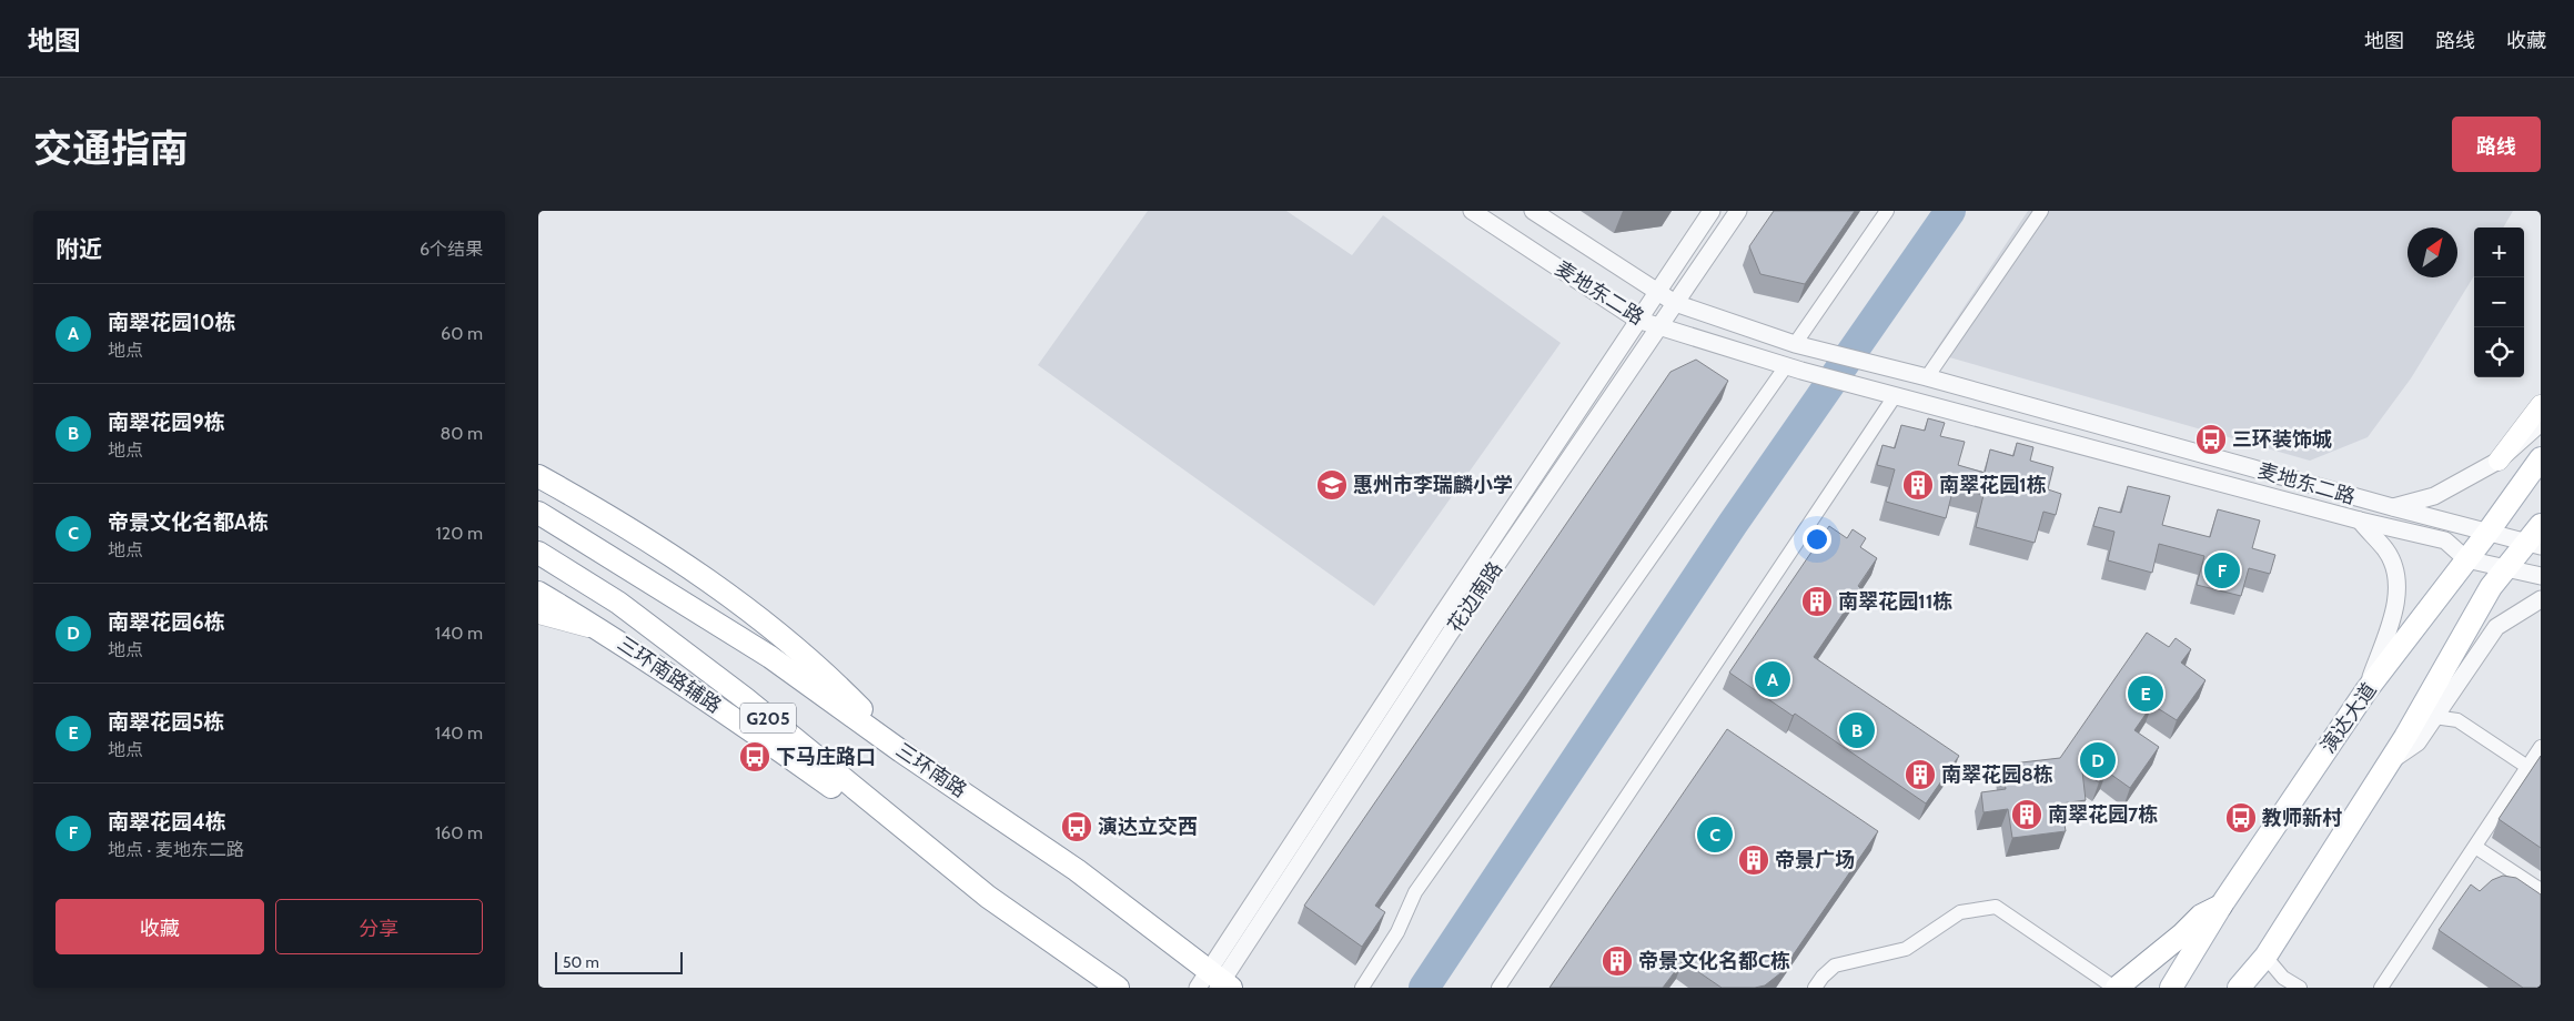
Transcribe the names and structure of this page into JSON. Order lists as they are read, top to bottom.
{
  "streets": {
    "main road": [
      "三环南路辅路",
      "G205",
      "演达大道",
      "三环南路"
    ],
    "street": ["麦地东二路", "花边南路"]
  },
  "crossings": [
    ["麦地东二路", "花边南路"],
    ["麦地东二路", "演达大道"],
    ["花边南路", "三环南路"],
    ["三环南路辅路", "G205"]
  ],
  "places": {
    "bus stop": [
      "三环装饰城",
      "下马庄路口",
      "教师新村",
      "演达立交西"
    ],
    "school or university": ["惠州市李瑞麟小学"],
    "building": [
      "南翠花园1栋",
      "南翠花园11栋",
      "南翠花园8栋",
      "南翠花园7栋",
      "帝景广场",
      "帝景文化名都C栋"
    ]
  },
  "scale_bar": "50 m",
  "north": "top right",
  "page": {
    "header": "地图",
    "nav": ["地图", "路线", "收藏"],
    "title": "交通指南",
    "buttons": [
      "路线",
      ["收藏", "分享"]
    ],
    "heading": ["附近", "6个结果"],
    "map_buttons": ["+", "−"],
    "list": [
      {
        "mark": "A",
        "name": "南翠花园10栋",
        "note": "地点",
        "value": "60 m"
      },
      {
        "mark": "B",
        "name": "南翠花园9栋",
        "note": "地点",
        "value": "80 m"
      },
      {
        "mark": "C",
        "name": "帝景文化名都A栋",
        "note": "地点",
        "value": "120 m"
      },
      {
        "mark": "D",
        "name": "南翠花园6栋",
        "note": "地点",
        "value": "140 m"
      },
      {
        "mark": "E",
        "name": "南翠花园5栋",
        "note": "地点",
        "value": "140 m"
      },
      {
        "mark": "F",
        "name": "南翠花园4栋",
        "note": "地点 · 麦地东二路",
        "value": "160 m"
      }
    ],
    "pins": [
      "F",
      "A",
      "E",
      "B",
      "D",
      "C"
    ],
    "scale": "50 m"
  }
}
